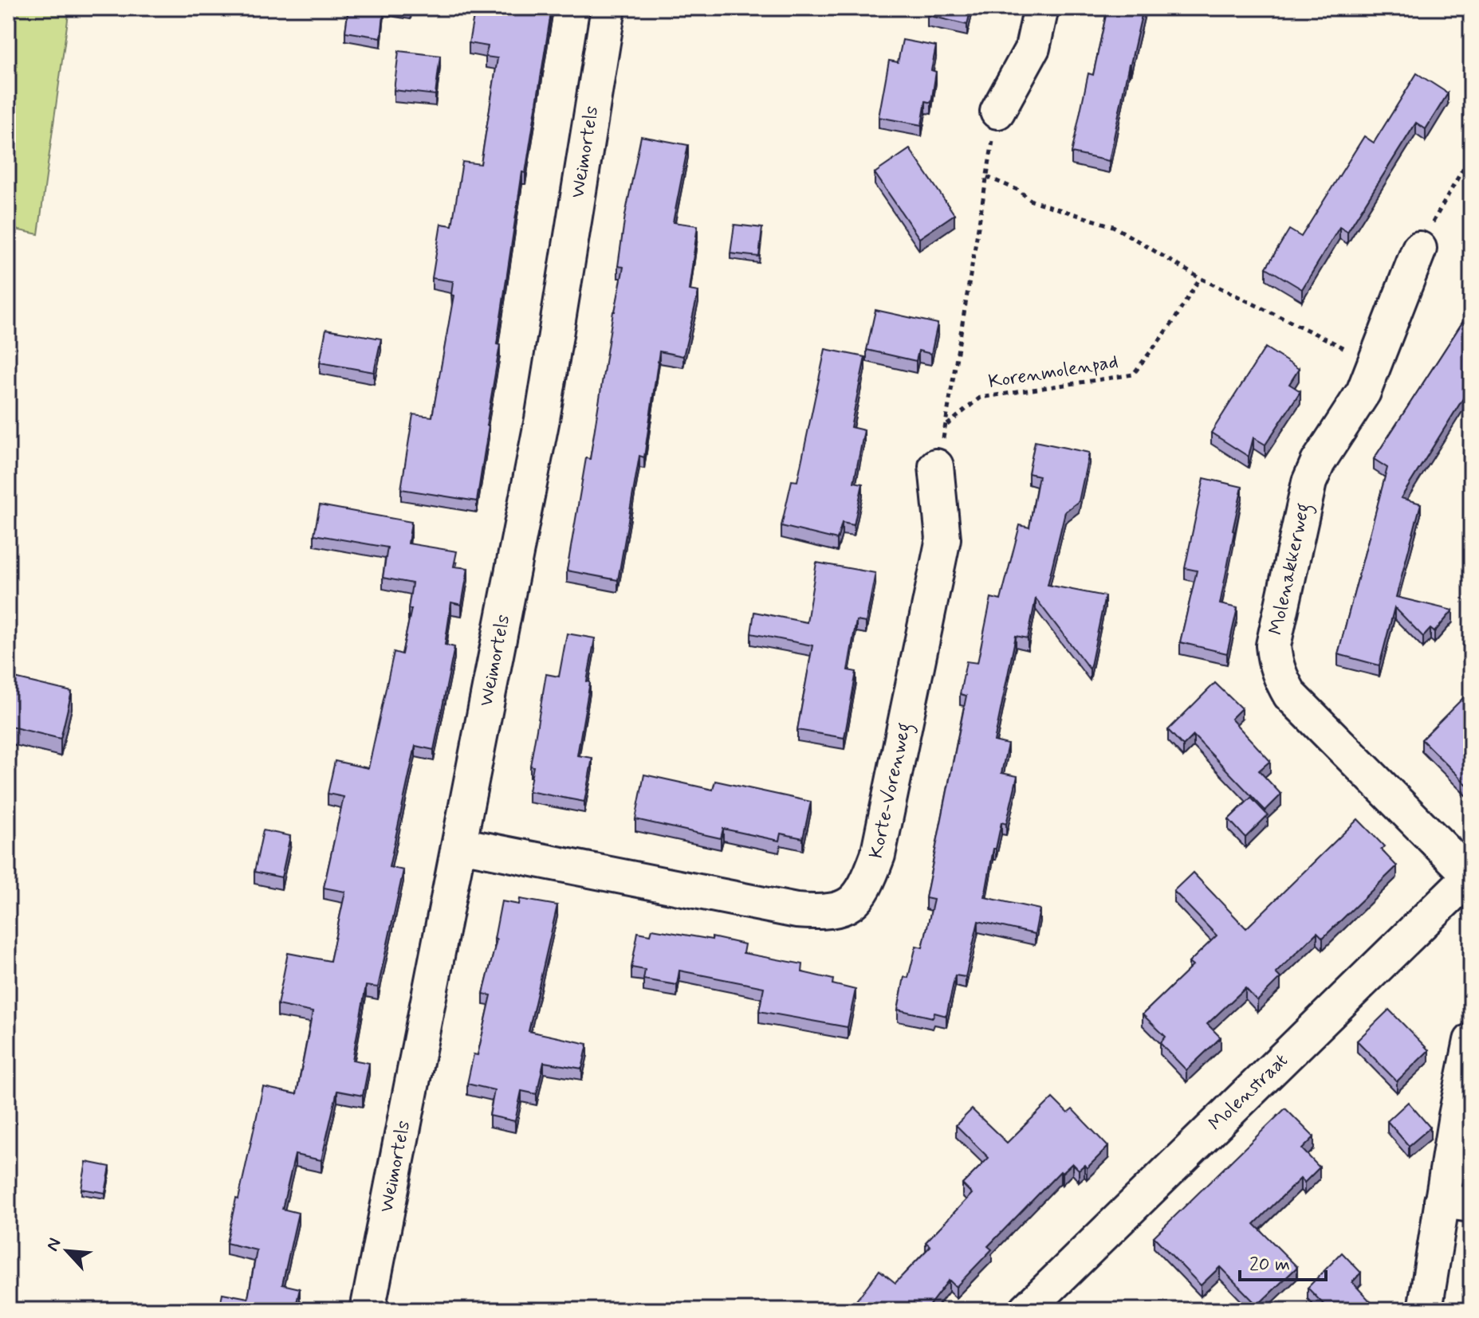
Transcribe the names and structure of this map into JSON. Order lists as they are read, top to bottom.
{
  "streets": {
    "street": [
      "Weimortels",
      "Molenakkerweg",
      "Korte-Vorenweg",
      "Molenstraat"
    ],
    "path": ["Korenmolenpad"]
  },
  "crossings": [
    ["Weimortels", "Korte-Vorenweg"],
    ["Molenakkerweg", "Molenstraat"]
  ],
  "scale_bar": "20 m",
  "north": "top left"
}
